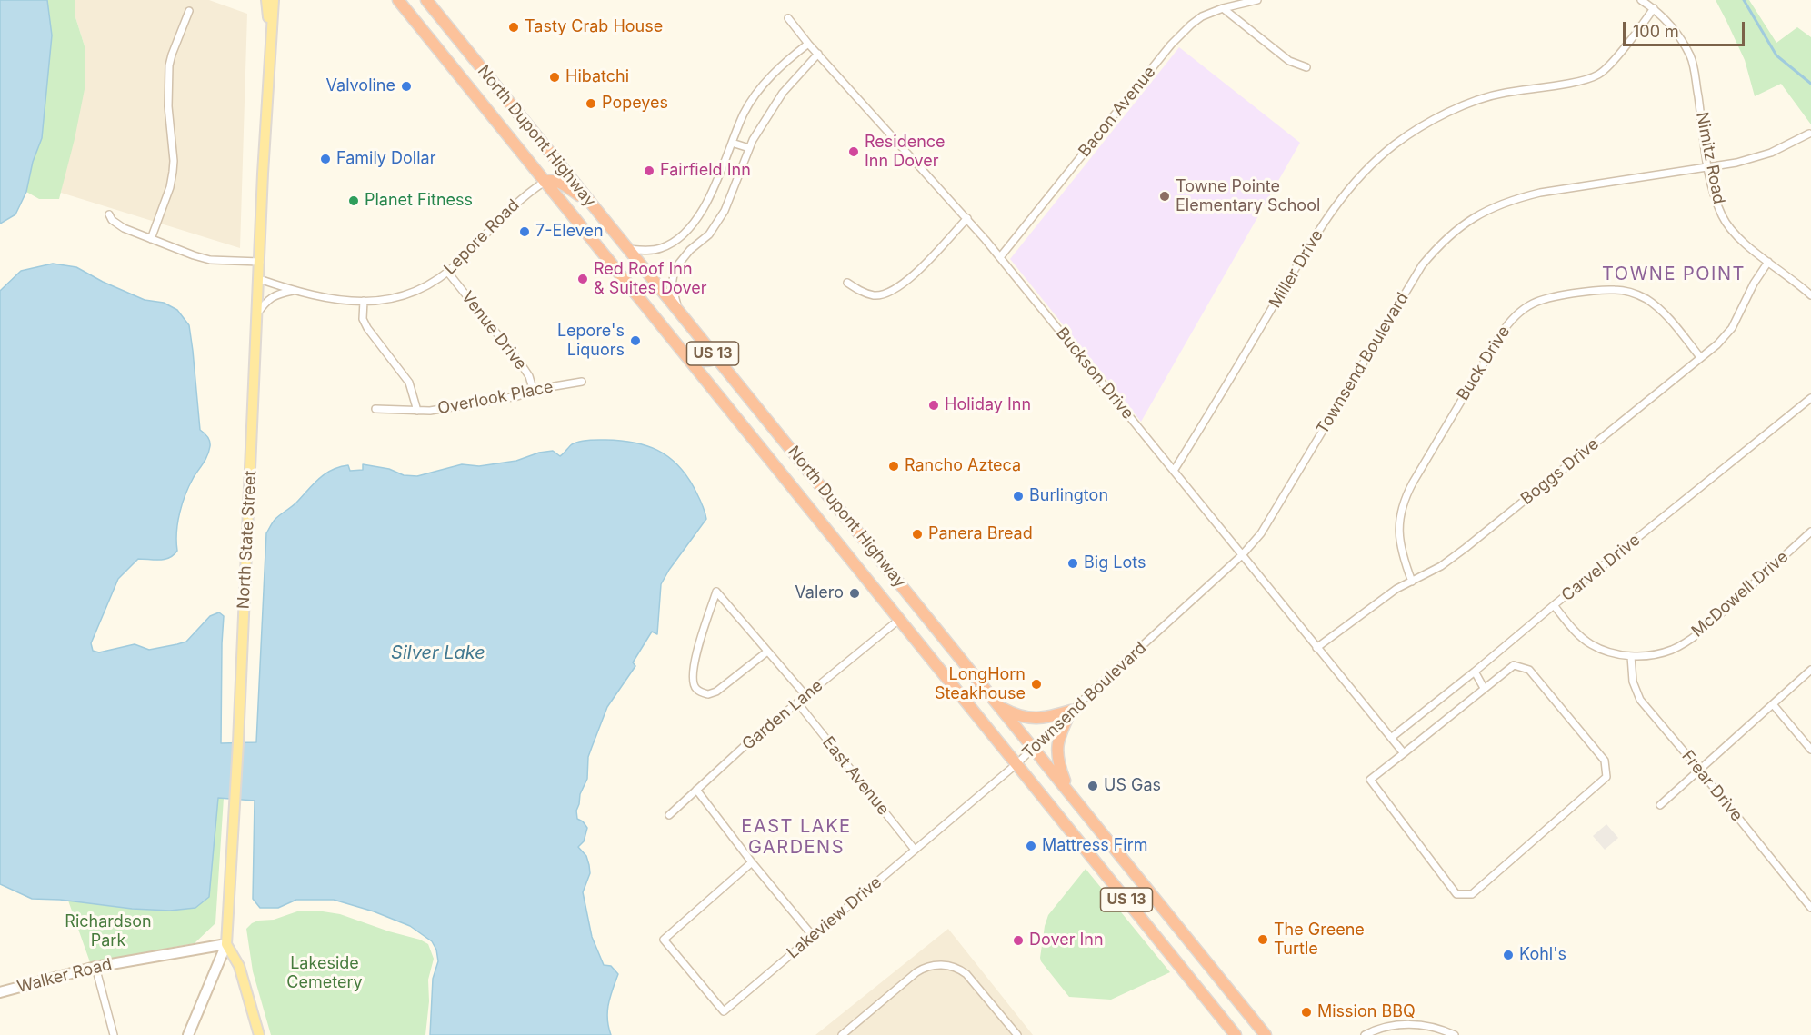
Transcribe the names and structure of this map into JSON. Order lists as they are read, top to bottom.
{
  "streets": {
    "highway": ["North Dupont Highway", "US 13"],
    "main road": ["North State Street"],
    "street": [
      "Bacon Avenue",
      "Nimitz Road",
      "Lepore Road",
      "Miller Drive",
      "Venue Drive",
      "Townsend Boulevard",
      "Buck Drive",
      "Buckson Drive",
      "Overlook Place",
      "Boggs Drive",
      "Carvel Drive",
      "McDowell Drive",
      "Garden Lane",
      "East Avenue",
      "Frear Drive",
      "Lakeview Drive",
      "Walker Road"
    ]
  },
  "crossings": [
    ["Bacon Avenue", "Buckson Drive"],
    ["North Dupont Highway", "Lepore Road"],
    ["North Dupont Highway", "Townsend Boulevard"],
    ["North Dupont Highway", "Garden Lane"],
    ["North Dupont Highway", "Lakeview Drive"],
    ["Nimitz Road", "Miller Drive"],
    ["Nimitz Road", "Townsend Boulevard"],
    ["Nimitz Road", "Boggs Drive"],
    ["Lepore Road", "Venue Drive"],
    ["Lepore Road", "North State Street"],
    ["Miller Drive", "Buckson Drive"],
    ["Venue Drive", "Overlook Place"],
    ["Townsend Boulevard", "Buckson Drive"],
    ["Townsend Boulevard", "Lakeview Drive"],
    ["Buck Drive", "Boggs Drive"],
    ["Buckson Drive", "Boggs Drive"],
    ["Buckson Drive", "Carvel Drive"],
    ["North State Street", "Walker Road"],
    ["Carvel Drive", "McDowell Drive"],
    ["McDowell Drive", "Frear Drive"],
    ["Garden Lane", "East Avenue"],
    ["East Avenue", "Lakeview Drive"]
  ],
  "districts": ["TOWNE POINT", "EAST LAKE GARDENS"],
  "water": ["Silver Lake"],
  "parks": ["Richardson Park", "Lakeside Cemetery"],
  "places": [
    "Tasty Crab House",
    "Hibatchi",
    "Valvoline",
    "Popeyes",
    "Residence Inn Dover",
    "Family Dollar",
    "Fairfield Inn",
    "Towne Pointe Elementary School",
    "Planet Fitness",
    "7-Eleven",
    "Red Roof Inn & Suites Dover",
    "Lepore's Liquors",
    "Holiday Inn",
    "Rancho Azteca",
    "Burlington",
    "Panera Bread",
    "Big Lots",
    "Valero",
    "LongHorn Steakhouse",
    "US Gas",
    "Mattress Firm",
    "The Greene Turtle",
    "Dover Inn",
    "Kohl's",
    "Mission BBQ"
  ],
  "scale_bar": "100 m"
}
